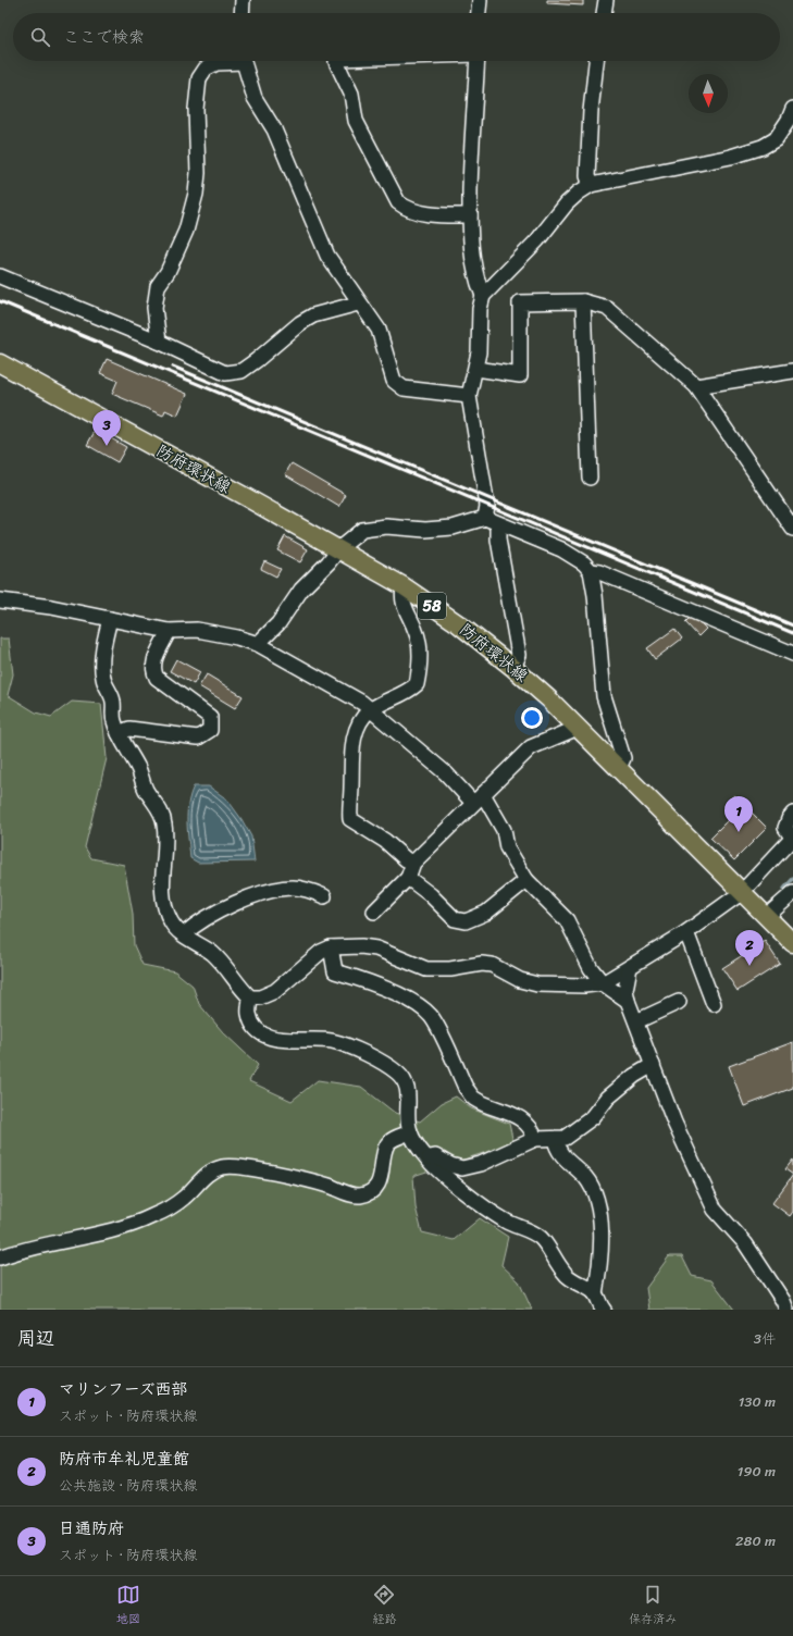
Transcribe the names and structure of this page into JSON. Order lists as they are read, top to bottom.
{
  "streets": {
    "main road": ["防府環状線", "58"]
  },
  "north": "bottom",
  "page": {
    "search": "ここで検索",
    "pins": ["3", "1", "2"],
    "heading": ["周辺", "3件"],
    "list": [
      {
        "mark": "1",
        "name": "マリンフーズ西部",
        "note": "スポット · 防府環状線",
        "value": "130 m"
      },
      {
        "mark": "2",
        "name": "防府市牟礼児童館",
        "note": "公共施設 · 防府環状線",
        "value": "190 m"
      },
      {
        "mark": "3",
        "name": "日通防府",
        "note": "スポット · 防府環状線",
        "value": "280 m"
      }
    ],
    "nav": ["地図", "経路", "保存済み"]
  }
}
